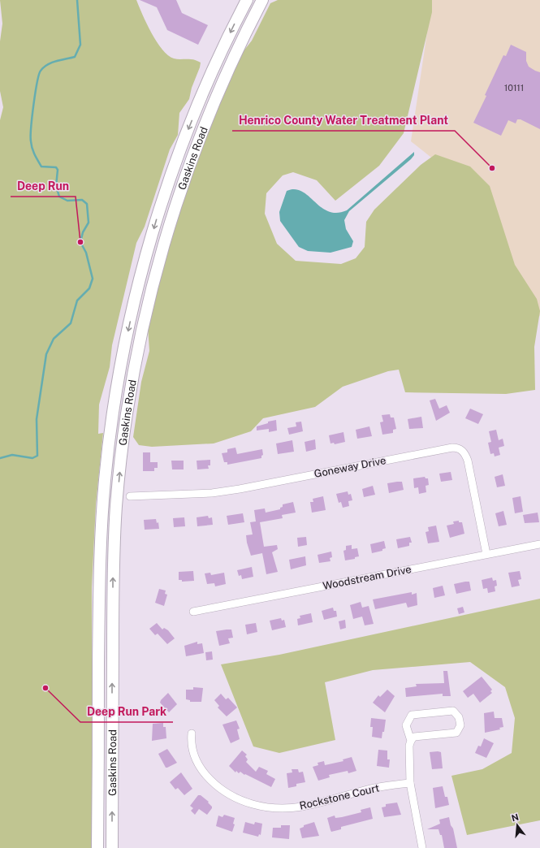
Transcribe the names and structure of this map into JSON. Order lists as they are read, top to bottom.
{
  "streets": {
    "main road": ["Gaskins Road"],
    "street": ["Goneway Drive", "Woodstream Drive", "Rockstone Court"]
  },
  "crossings": [
    ["Goneway Drive", "Woodstream Drive"]
  ],
  "places": ["Henrico County Water Treatment Plant", "Deep Run", "Deep Run Park"],
  "house_numbers": ["10111"],
  "north": "top"
}
